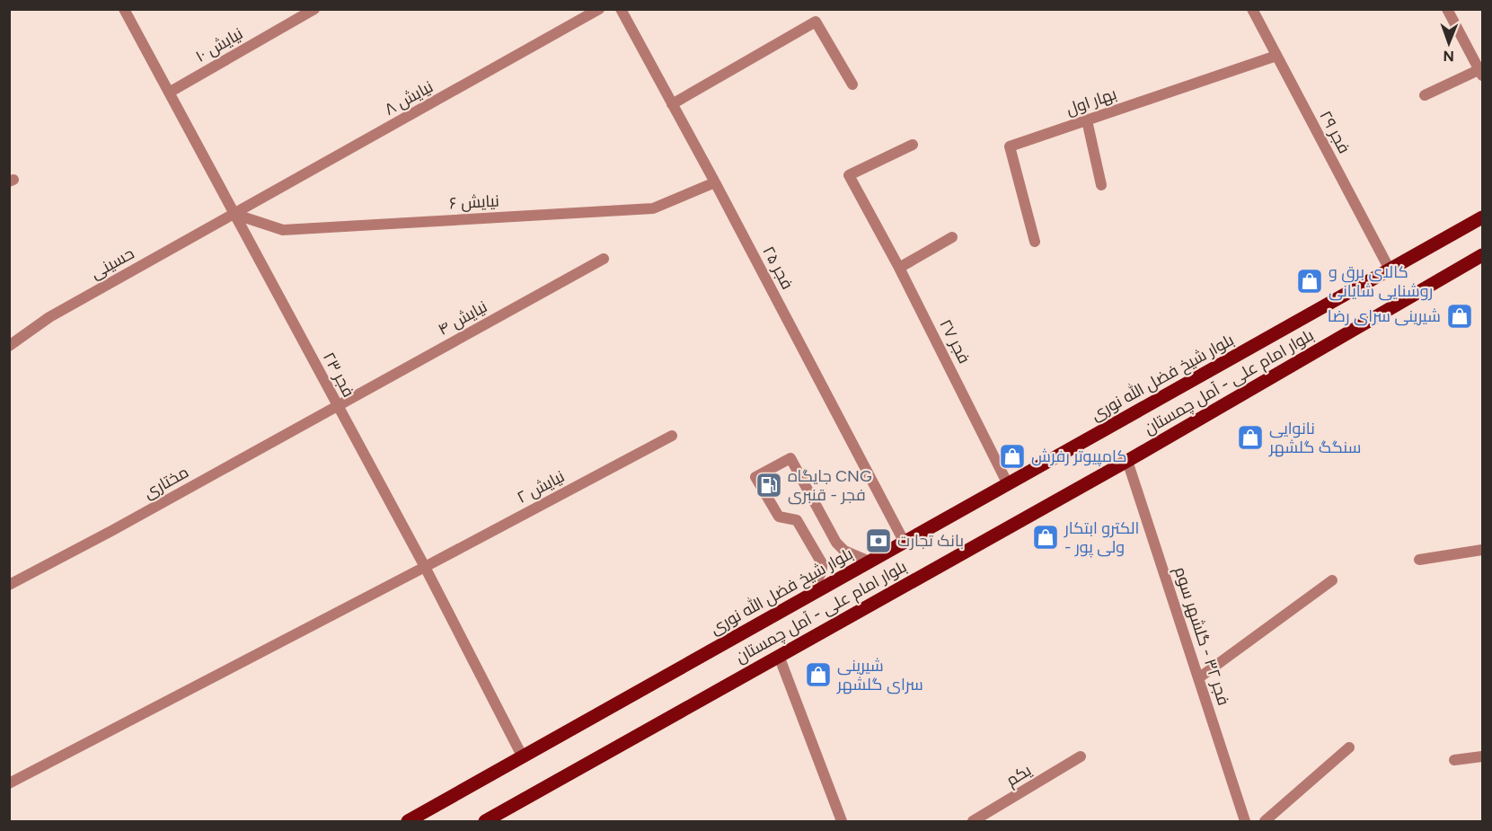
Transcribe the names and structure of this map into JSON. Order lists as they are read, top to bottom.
{
  "streets": {
    "main road": ["بلوار شیخ فضل الله نوری", "بلوار امام علی - آمل چمستان"],
    "street": [
      "نیایش ۱۰",
      "نیایش ۸",
      "بهار اول",
      "فجر ۲۹",
      "نیایش ۶",
      "حسینی",
      "فجر ۲۵",
      "نیایش ۴",
      "فجر ۲۷",
      "فجر ۲۳",
      "مختاری",
      "نیایش ۲",
      "فجر ۳۲ - گلشهر سوم",
      "یکم"
    ]
  },
  "crossings": [
    ["نیایش ۱۰", "فجر ۲۳"],
    ["نیایش ۸", "نیایش ۶"],
    ["نیایش ۸", "حسینی"],
    ["نیایش ۸", "فجر ۲۳"],
    ["بهار اول", "فجر ۲۹"],
    ["فجر ۲۹", "بلوار شیخ فضل الله نوری"],
    ["نیایش ۶", "حسینی"],
    ["نیایش ۶", "فجر ۲۵"],
    ["نیایش ۶", "فجر ۲۳"],
    ["حسینی", "فجر ۲۳"],
    ["فجر ۲۵", "بلوار شیخ فضل الله نوری"],
    ["نیایش ۴", "فجر ۲۳"],
    ["نیایش ۴", "مختاری"],
    ["فجر ۲۷", "بلوار شیخ فضل الله نوری"],
    ["فجر ۲۳", "بلوار شیخ فضل الله نوری"],
    ["فجر ۲۳", "مختاری"],
    ["فجر ۲۳", "نیایش ۲"],
    ["بلوار امام علی - آمل چمستان", "فجر ۳۲ - گلشهر سوم"]
  ],
  "places": {
    "shop": [
      "کالای برق و روشنایی شایانی",
      "شیرینی سرای رضا",
      "نانوایی سنگگ گلشهر",
      "کامپیوتر رفرش",
      "الکترو ابتکار - ولی پور",
      "شیرینی سرای گلشهر"
    ],
    "fuel station": ["جایگاه CNG فجر - قنبری"],
    "bank": ["بانک تجارت"]
  },
  "north": "bottom"
}
